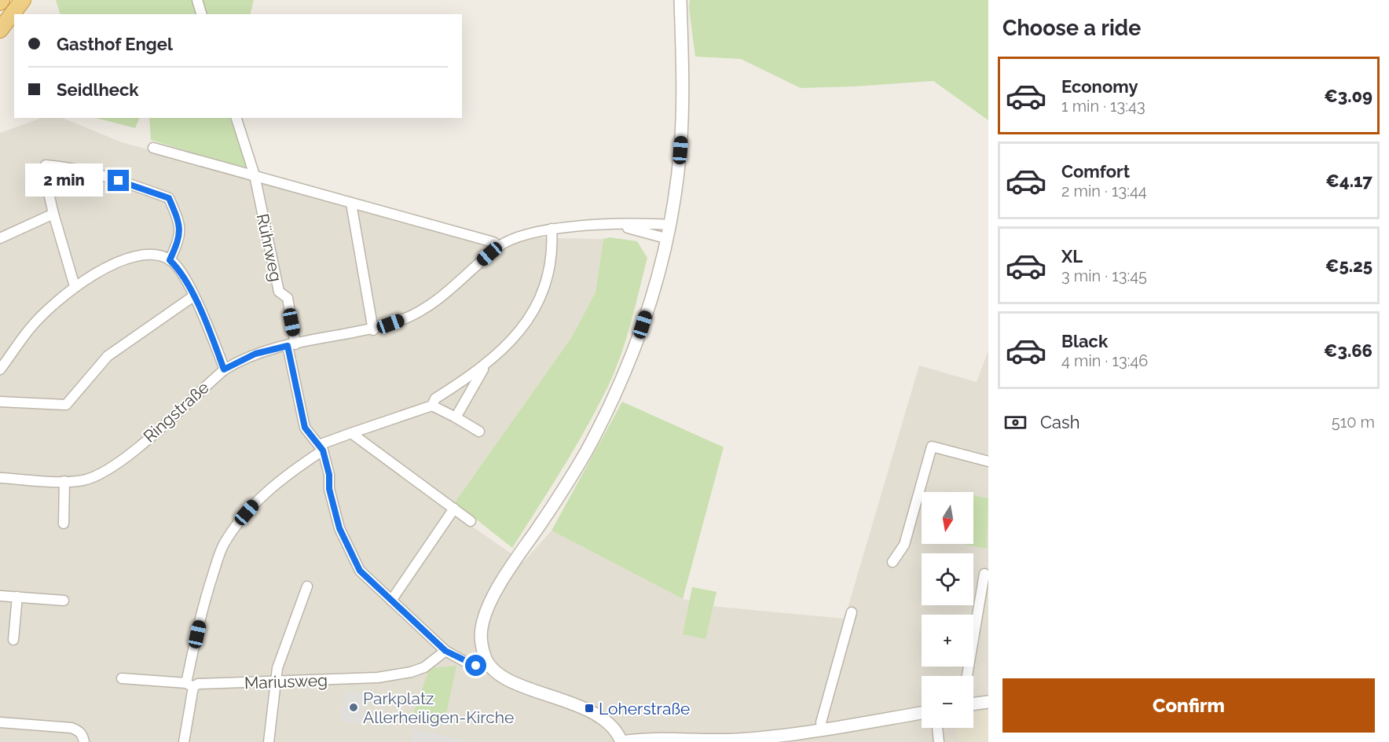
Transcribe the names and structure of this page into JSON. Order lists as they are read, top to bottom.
{
  "streets": {
    "street": ["Rührweg", "Ringstraße", "Mariusweg"]
  },
  "crossings": [
    ["Rührweg", "Ringstraße"],
    ["Rührweg", "Mariusweg"]
  ],
  "places": {
    "other": ["Parkplatz Allerheiligen-Kirche"],
    "transit": ["Loherstraße"]
  },
  "north": "bottom",
  "page": {
    "heading": "Choose a ride",
    "banner": ["Gasthof Engel", "Seidlheck"],
    "list": [
      {
        "name": "Economy",
        "note": "1 min · 13:43",
        "value": "€3.09"
      },
      {
        "name": "Comfort",
        "note": "2 min · 13:44",
        "value": "€4.17"
      },
      {
        "name": "XL",
        "note": "3 min · 13:45",
        "value": "€5.25"
      },
      {
        "name": "Black",
        "note": "4 min · 13:46",
        "value": "€3.66"
      }
    ],
    "bubble": "2 min",
    "pay": ["Cash", "510 m"],
    "map_buttons": ["+", "−"],
    "buttons": "Confirm"
  }
}
